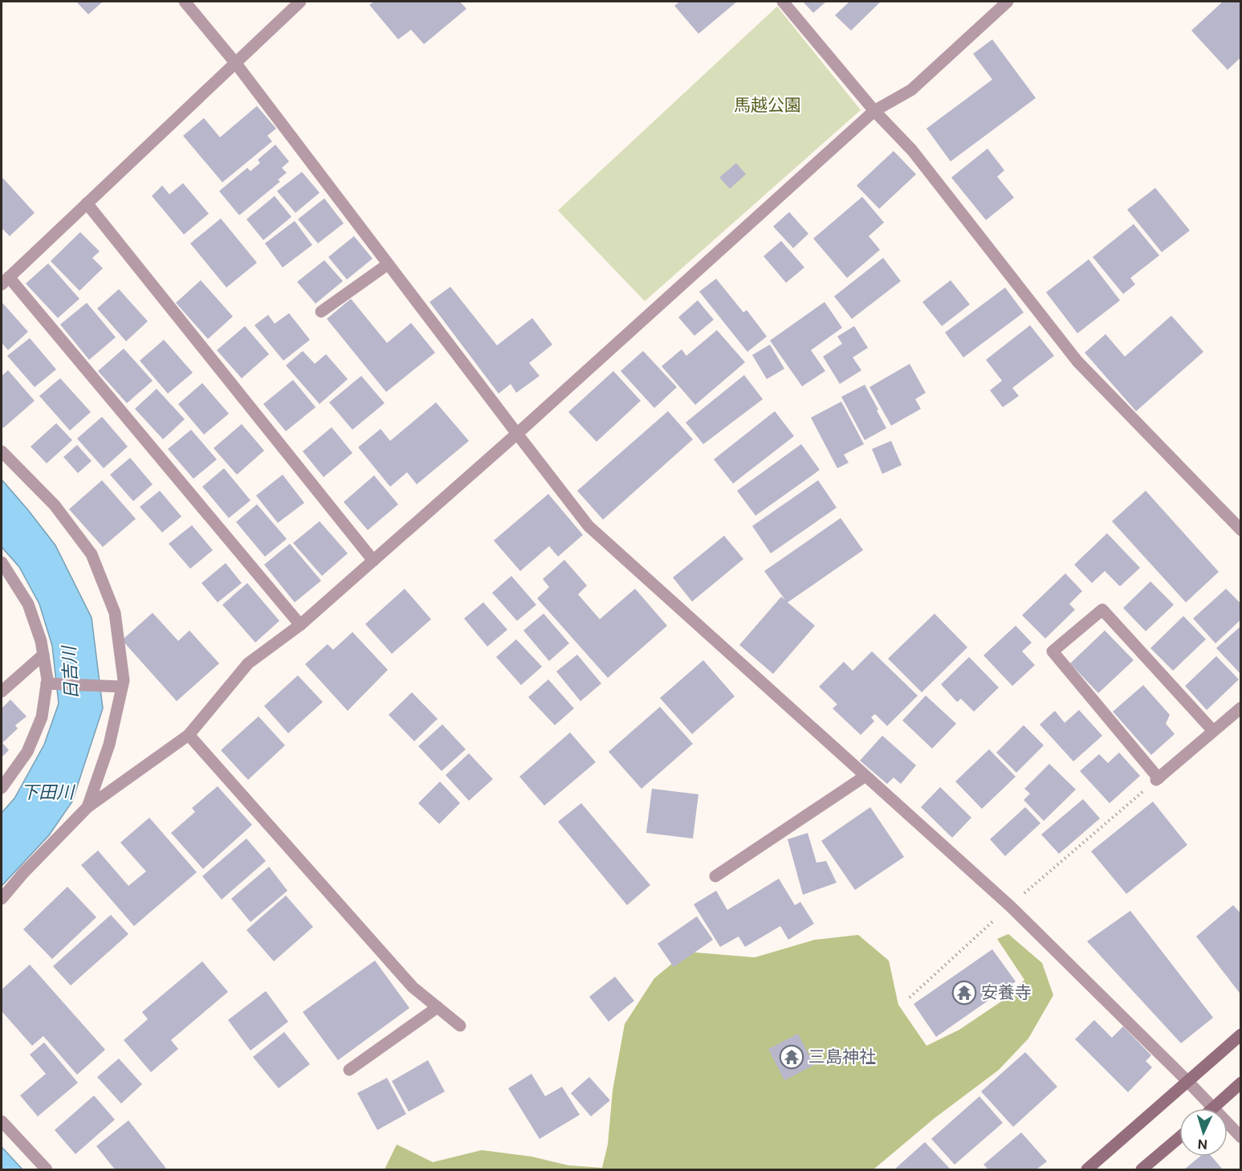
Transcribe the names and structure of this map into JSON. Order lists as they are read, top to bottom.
{
  "water": ["日吉川", "下田川"],
  "parks": ["馬越公園"],
  "places": {
    "temple": ["安養寺", "三島神社"]
  },
  "north": "bottom"
}
